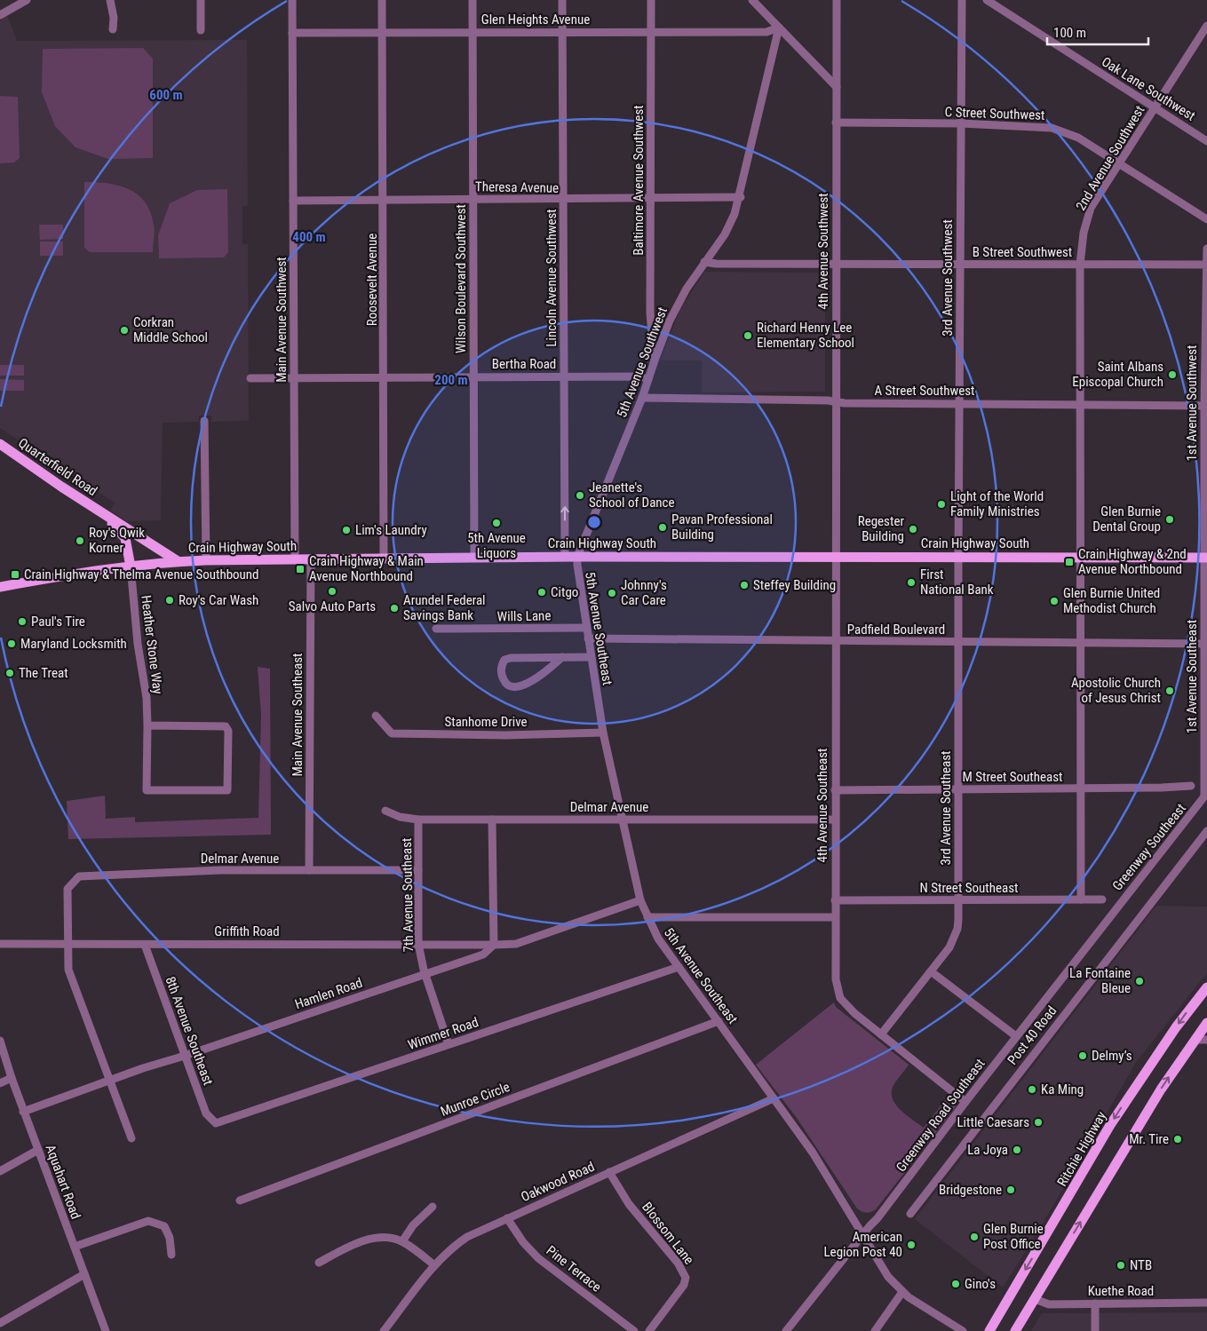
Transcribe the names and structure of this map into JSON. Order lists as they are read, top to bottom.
{
  "streets": {
    "main road": ["Quarterfield Road", "Crain Highway South", "Ritchie Highway"],
    "street": [
      "Glen Heights Avenue",
      "Oak Lane Southwest",
      "C Street Southwest",
      "2nd Avenue Southwest",
      "Baltimore Avenue Southwest",
      "Theresa Avenue",
      "4th Avenue Southwest",
      "B Street Southwest",
      "Lincoln Avenue Southwest",
      "3rd Avenue Southwest",
      "Wilson Boulevard Southwest",
      "Roosevelt Avenue",
      "Main Avenue Southwest",
      "5th Avenue Southwest",
      "Bertha Road",
      "A Street Southwest",
      "1st Avenue Southwest",
      "Wills Lane",
      "5th Avenue Southeast",
      "Padfield Boulevard",
      "Heather Stone Way",
      "1st Avenue Southeast",
      "Main Avenue Southeast",
      "Stanhome Drive",
      "M Street Southeast",
      "4th Avenue Southeast",
      "Delmar Avenue",
      "3rd Avenue Southeast",
      "Greenway Southeast",
      "N Street Southeast",
      "7th Avenue Southeast",
      "Griffith Road",
      "Hamlen Road",
      "8th Avenue Southeast",
      "Wimmer Road",
      "Post 40 Road",
      "Munroe Circle",
      "Greenway Road Southeast",
      "Aquahart Road",
      "Oakwood Road",
      "Blossom Lane",
      "Pine Terrace",
      "Kuethe Road"
    ]
  },
  "crossings": [
    ["Glen Heights Avenue", "Baltimore Avenue Southwest"],
    ["Glen Heights Avenue", "Lincoln Avenue Southwest"],
    ["Glen Heights Avenue", "Wilson Boulevard Southwest"],
    ["Glen Heights Avenue", "Roosevelt Avenue"],
    ["Glen Heights Avenue", "Main Avenue Southwest"],
    ["Glen Heights Avenue", "5th Avenue Southwest"],
    ["Oak Lane Southwest", "2nd Avenue Southwest"],
    ["C Street Southwest", "2nd Avenue Southwest"],
    ["C Street Southwest", "4th Avenue Southwest"],
    ["C Street Southwest", "3rd Avenue Southwest"],
    ["2nd Avenue Southwest", "B Street Southwest"],
    ["2nd Avenue Southwest", "A Street Southwest"],
    ["2nd Avenue Southwest", "Crain Highway South"],
    ["2nd Avenue Southwest", "Padfield Boulevard"],
    ["2nd Avenue Southwest", "M Street Southeast"],
    ["2nd Avenue Southwest", "N Street Southeast"],
    ["Baltimore Avenue Southwest", "Theresa Avenue"],
    ["Baltimore Avenue Southwest", "5th Avenue Southwest"],
    ["Theresa Avenue", "Lincoln Avenue Southwest"],
    ["Theresa Avenue", "Wilson Boulevard Southwest"],
    ["Theresa Avenue", "Roosevelt Avenue"],
    ["Theresa Avenue", "Main Avenue Southwest"],
    ["Theresa Avenue", "5th Avenue Southwest"],
    ["4th Avenue Southwest", "B Street Southwest"],
    ["4th Avenue Southwest", "A Street Southwest"],
    ["4th Avenue Southwest", "Crain Highway South"],
    ["4th Avenue Southwest", "4th Avenue Southeast"],
    ["B Street Southwest", "3rd Avenue Southwest"],
    ["B Street Southwest", "5th Avenue Southwest"],
    ["B Street Southwest", "1st Avenue Southwest"],
    ["Lincoln Avenue Southwest", "Bertha Road"],
    ["Lincoln Avenue Southwest", "Crain Highway South"],
    ["3rd Avenue Southwest", "A Street Southwest"],
    ["3rd Avenue Southwest", "Crain Highway South"],
    ["3rd Avenue Southwest", "3rd Avenue Southeast"],
    ["Wilson Boulevard Southwest", "Bertha Road"],
    ["Wilson Boulevard Southwest", "Crain Highway South"],
    ["Roosevelt Avenue", "Bertha Road"],
    ["Roosevelt Avenue", "Crain Highway South"],
    ["Main Avenue Southwest", "Bertha Road"],
    ["Main Avenue Southwest", "Crain Highway South"],
    ["5th Avenue Southwest", "Bertha Road"],
    ["5th Avenue Southwest", "A Street Southwest"],
    ["5th Avenue Southwest", "Crain Highway South"],
    ["5th Avenue Southwest", "5th Avenue Southeast"],
    ["A Street Southwest", "1st Avenue Southwest"],
    ["1st Avenue Southwest", "Crain Highway South"],
    ["1st Avenue Southwest", "1st Avenue Southeast"],
    ["Quarterfield Road", "Crain Highway South"],
    ["Quarterfield Road", "Heather Stone Way"],
    ["Crain Highway South", "5th Avenue Southeast"],
    ["Crain Highway South", "Heather Stone Way"],
    ["Crain Highway South", "1st Avenue Southeast"],
    ["Crain Highway South", "Main Avenue Southeast"],
    ["Crain Highway South", "4th Avenue Southeast"],
    ["Crain Highway South", "3rd Avenue Southeast"],
    ["Wills Lane", "5th Avenue Southeast"],
    ["5th Avenue Southeast", "Padfield Boulevard"],
    ["5th Avenue Southeast", "Stanhome Drive"],
    ["5th Avenue Southeast", "Delmar Avenue"],
    ["5th Avenue Southeast", "Wimmer Road"],
    ["5th Avenue Southeast", "Munroe Circle"],
    ["5th Avenue Southeast", "Greenway Road Southeast"],
    ["5th Avenue Southeast", "Oakwood Road"],
    ["Padfield Boulevard", "1st Avenue Southeast"],
    ["Padfield Boulevard", "4th Avenue Southeast"],
    ["Padfield Boulevard", "3rd Avenue Southeast"],
    ["1st Avenue Southeast", "Greenway Southeast"],
    ["Main Avenue Southeast", "Delmar Avenue"],
    ["M Street Southeast", "4th Avenue Southeast"],
    ["M Street Southeast", "3rd Avenue Southeast"],
    ["4th Avenue Southeast", "Delmar Avenue"],
    ["4th Avenue Southeast", "3rd Avenue Southeast"],
    ["4th Avenue Southeast", "N Street Southeast"],
    ["4th Avenue Southeast", "Greenway Road Southeast"],
    ["Delmar Avenue", "7th Avenue Southeast"],
    ["Delmar Avenue", "Griffith Road"],
    ["3rd Avenue Southeast", "N Street Southeast"],
    ["Greenway Southeast", "Greenway Road Southeast"],
    ["7th Avenue Southeast", "Griffith Road"],
    ["7th Avenue Southeast", "Hamlen Road"],
    ["7th Avenue Southeast", "Wimmer Road"],
    ["Griffith Road", "Hamlen Road"],
    ["Griffith Road", "8th Avenue Southeast"],
    ["Hamlen Road", "8th Avenue Southeast"],
    ["Hamlen Road", "Aquahart Road"],
    ["8th Avenue Southeast", "Wimmer Road"],
    ["Oakwood Road", "Blossom Lane"],
    ["Oakwood Road", "Pine Terrace"]
  ],
  "places": {
    "other": [
      "Corkran Middle School",
      "Richard Henry Lee Elementary School",
      "Saint Albans Episcopal Church",
      "Jeanette's School of Dance",
      "Light of the World Family Ministries",
      "Glen Burnie Dental Group",
      "5th Avenue Liquors",
      "Pavan Professional Building",
      "Regester Building",
      "Lim's Laundry",
      "Roy's Qwik Korner",
      "First National Bank",
      "Steffey Building",
      "Salvo Auto Parts",
      "Citgo",
      "Johnny's Car Care",
      "Roy's Car Wash",
      "Glen Burnie United Methodist Church",
      "Arundel Federal Savings Bank",
      "Paul's Tire",
      "Maryland Locksmith",
      "The Treat",
      "Apostolic Church of Jesus Christ",
      "La Fontaine Bleue",
      "Delmy’s",
      "Ka Ming",
      "Little Caesars",
      "Mr. Tire",
      "La Joya",
      "Bridgestone",
      "Glen Burnie Post Office",
      "American Legion Post 40",
      "NTB",
      "Gino's"
    ],
    "transit": ["Crain Highway & 2nd Avenue Northbound", "Crain Highway & Main Avenue Northbound", "Crain Highway & Thelma Avenue Southbound"]
  },
  "scale_bar": "100 m",
  "rings": ["600 m", "400 m", "200 m"]
}
